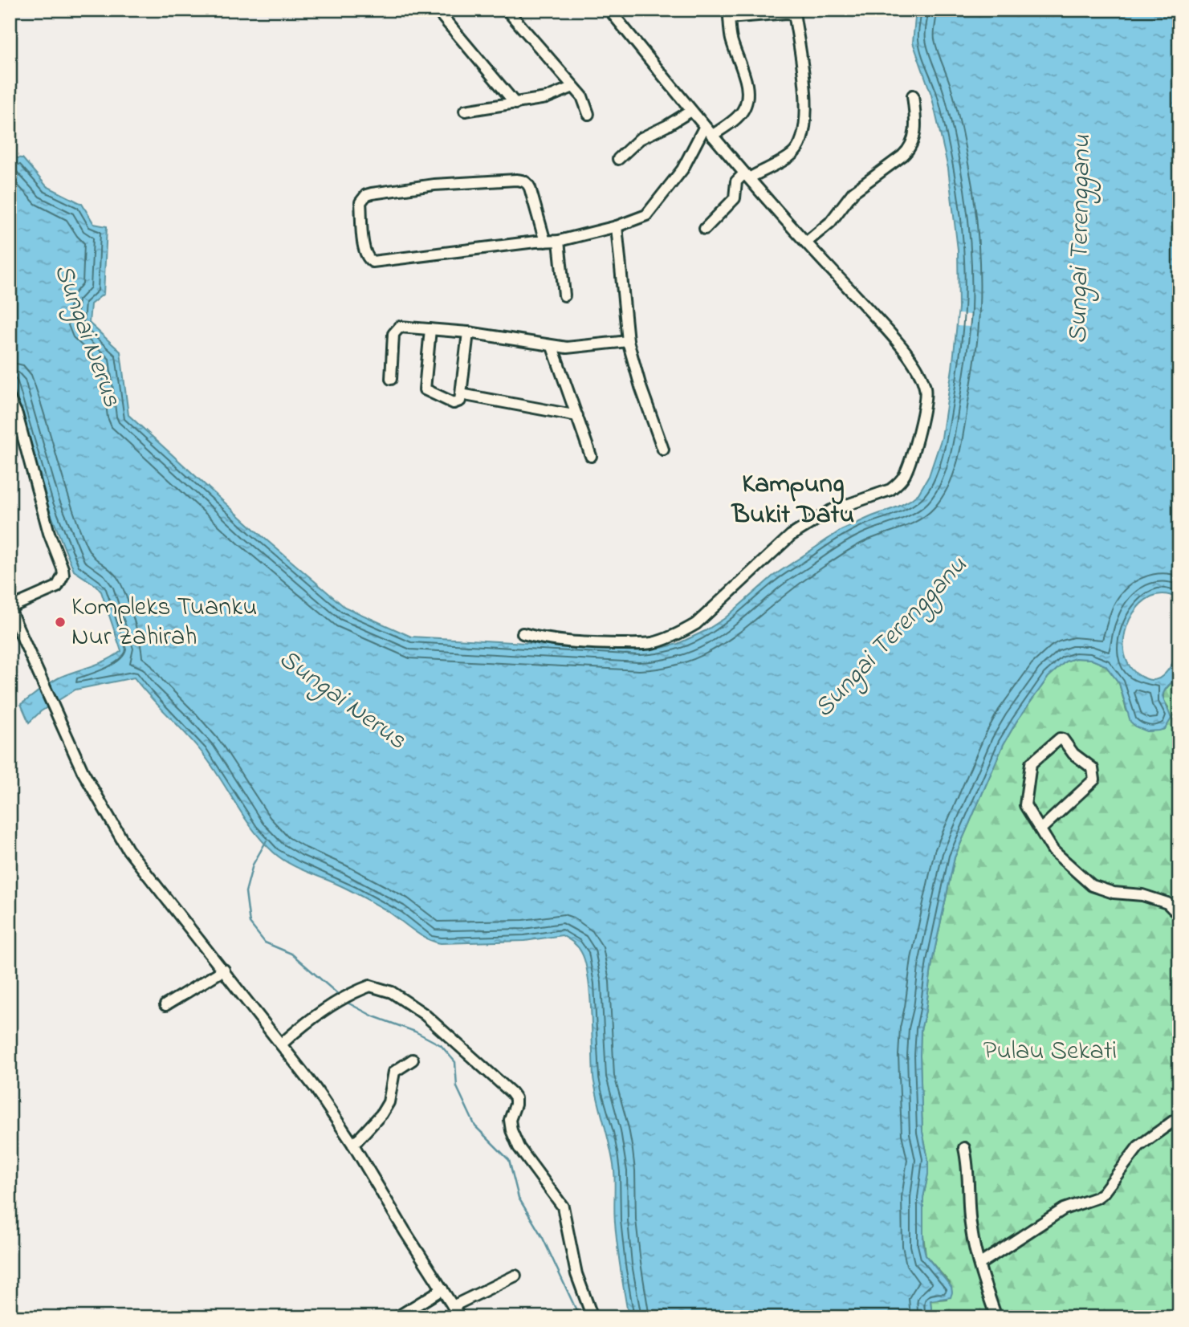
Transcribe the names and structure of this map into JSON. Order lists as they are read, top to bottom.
{
  "districts": ["Kampung Bukit Datu"],
  "water": ["Sungai Terengganu", "Sungai Nerus"],
  "parks": ["Pulau Sekati"],
  "places": ["Kompleks Tuanku Nur Zahirah"]
}
